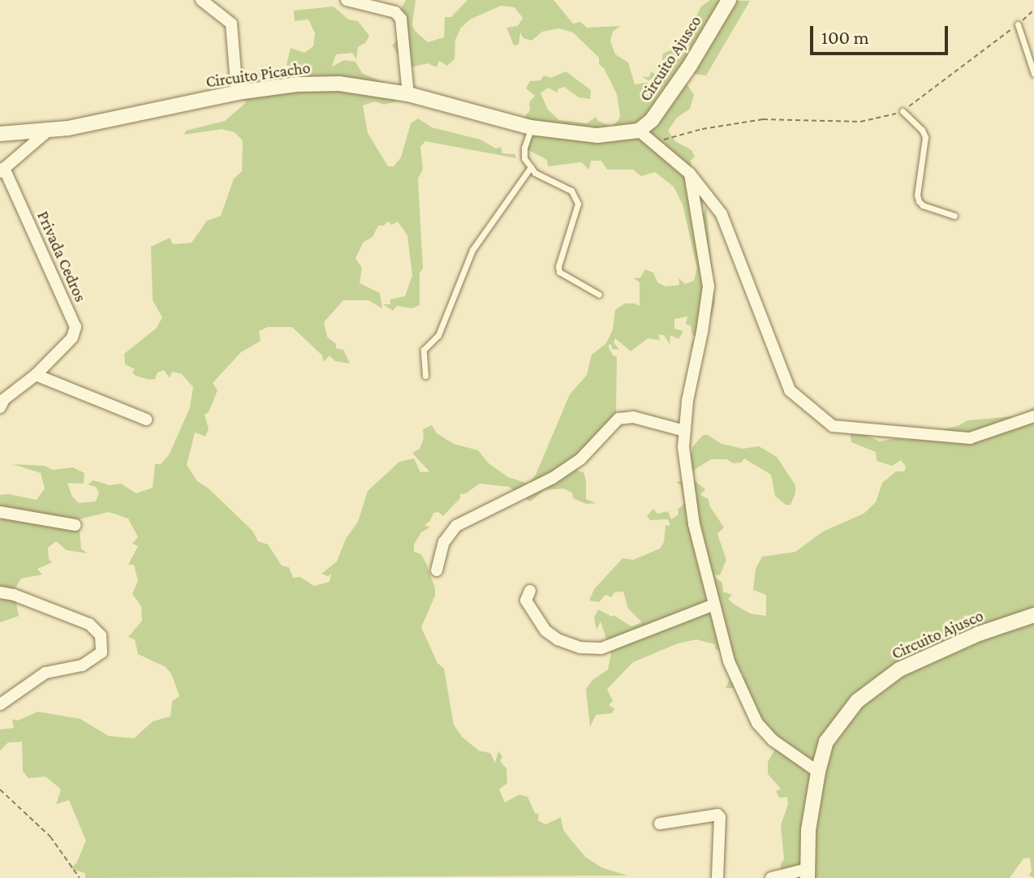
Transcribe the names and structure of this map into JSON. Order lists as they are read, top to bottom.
{
  "streets": {
    "main road": ["Circuito Ajusco", "Circuito Picacho"],
    "street": ["Privada Cedros"]
  },
  "crossings": [
    ["Circuito Ajusco", "Circuito Picacho"]
  ],
  "scale_bar": "100 m"
}
